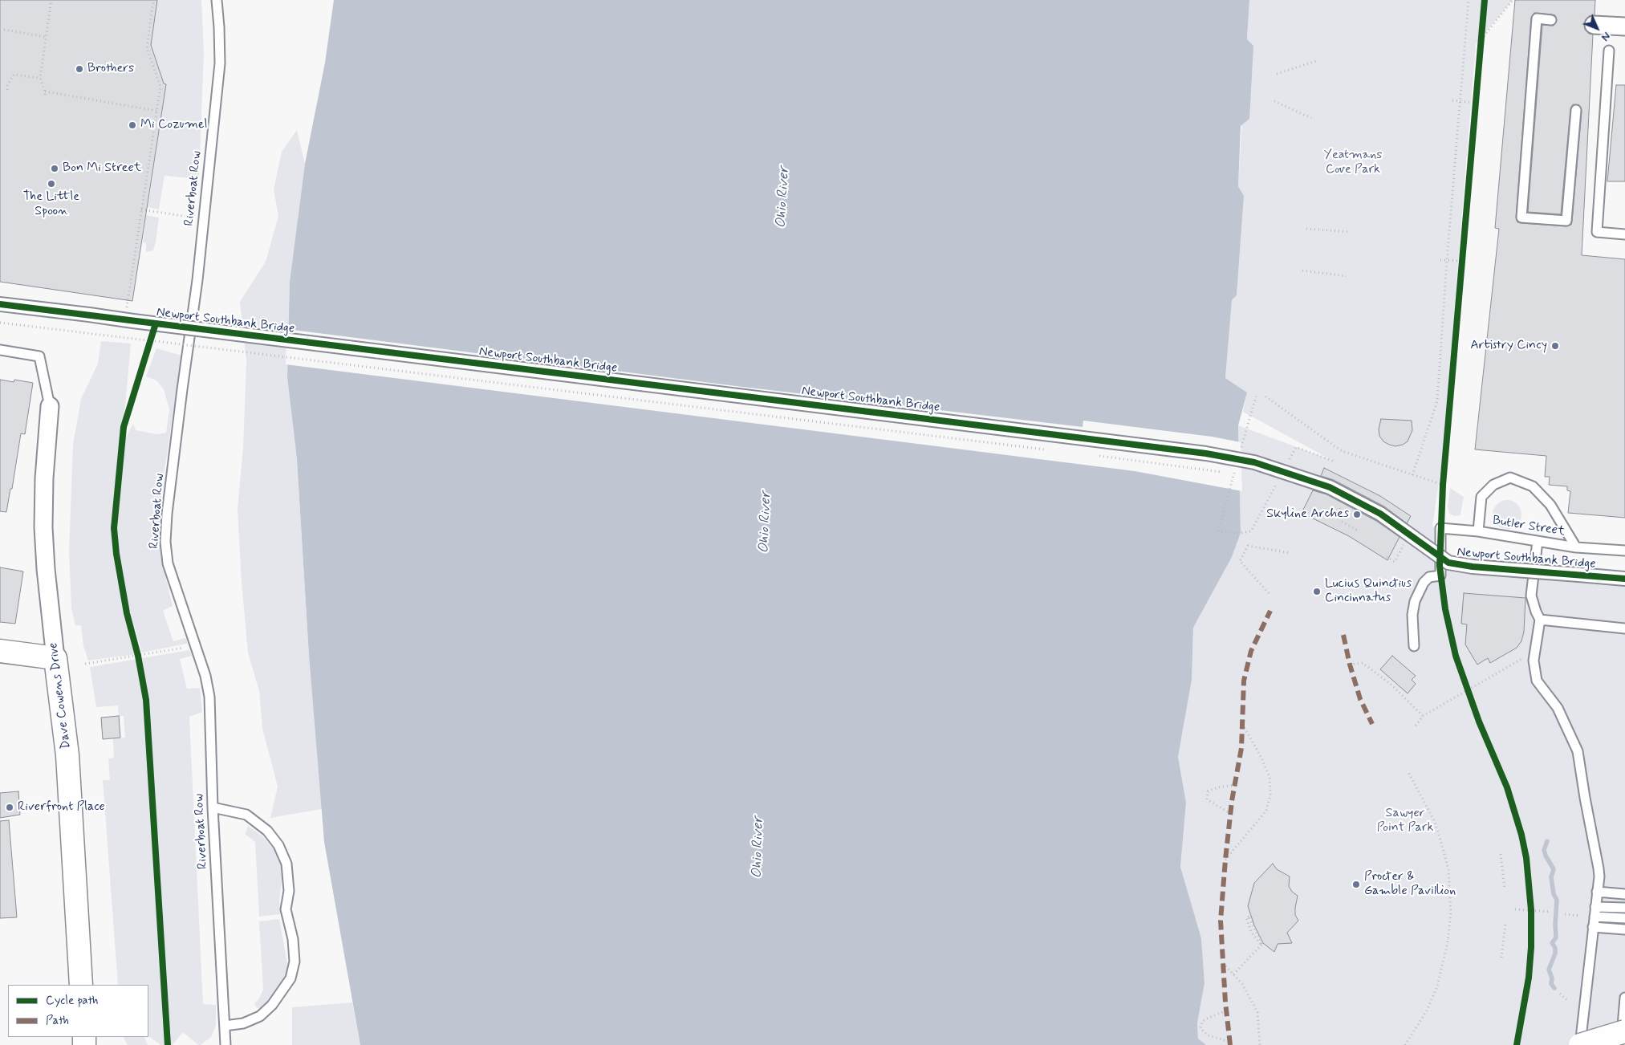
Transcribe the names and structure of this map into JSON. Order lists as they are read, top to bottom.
{
  "streets": {
    "main road": ["Dave Cowens Drive"],
    "street": ["Newport Southbank Bridge"],
    "lane": ["Riverboat Row", "Butler Street"]
  },
  "water": ["Ohio River"],
  "parks": ["Yeatmans Cove Park", "Sawyer Point Park"],
  "places": [
    "Brothers",
    "Mi Cozumel",
    "Bon Mi Street",
    "The Little Spoon",
    "Artistry Cincy",
    "Skyline Arches",
    "Lucius Quinctius Cincinnatus",
    "Riverfront Place",
    "Procter & Gamble Pavillion"
  ],
  "legend": ["Cycle path", "Path"],
  "north": "bottom right"
}
